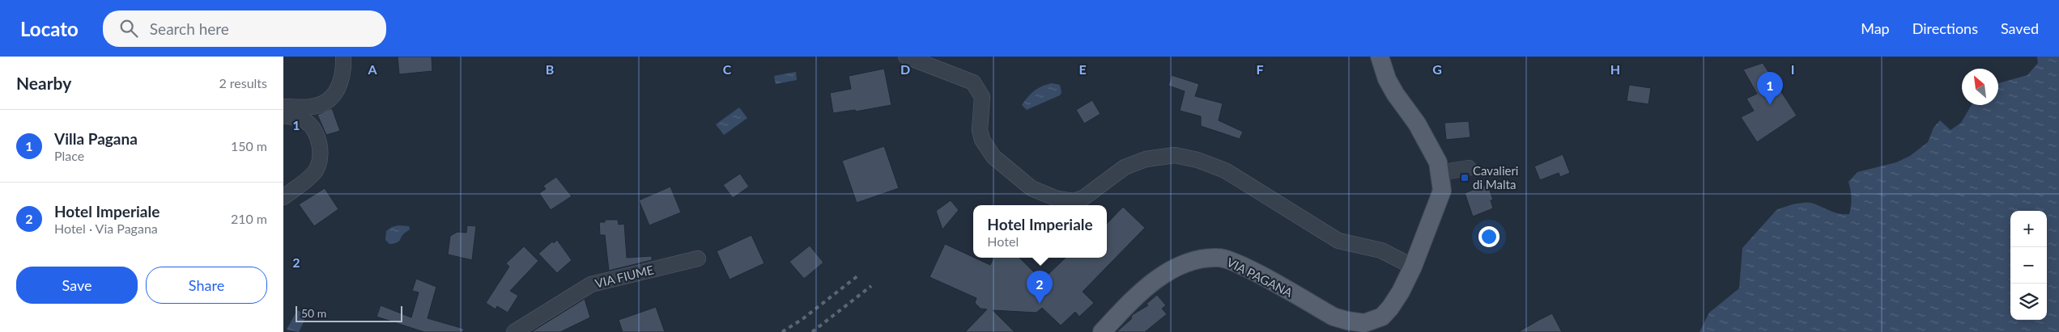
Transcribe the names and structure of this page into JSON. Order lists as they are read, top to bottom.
{
  "streets": {
    "main road": ["VIA PAGANA"],
    "street": ["VIA FIUME"]
  },
  "places": {
    "transit": ["Cavalieri di Malta"]
  },
  "scale_bar": "50 m",
  "north": "top left",
  "page": {
    "header": "Locato",
    "search": "Search here",
    "nav": ["Map", "Directions", "Saved"],
    "heading": ["Nearby", "2 results"],
    "pins": ["1", "2"],
    "list": [
      {
        "mark": "1",
        "name": "Villa Pagana",
        "note": "Place",
        "value": "150 m"
      },
      {
        "mark": "2",
        "name": "Hotel Imperiale",
        "note": "Hotel · Via Pagana",
        "value": "210 m"
      }
    ],
    "popup": ["Hotel Imperiale", "Hotel"],
    "map_buttons": ["+", "−"],
    "buttons": ["Save", "Share"],
    "scale": "50 m"
  },
  "grid": {
    "columns": [
      "A",
      "B",
      "C",
      "D",
      "E",
      "F",
      "G",
      "H",
      "I"
    ],
    "rows": ["1", "2"]
  }
}
